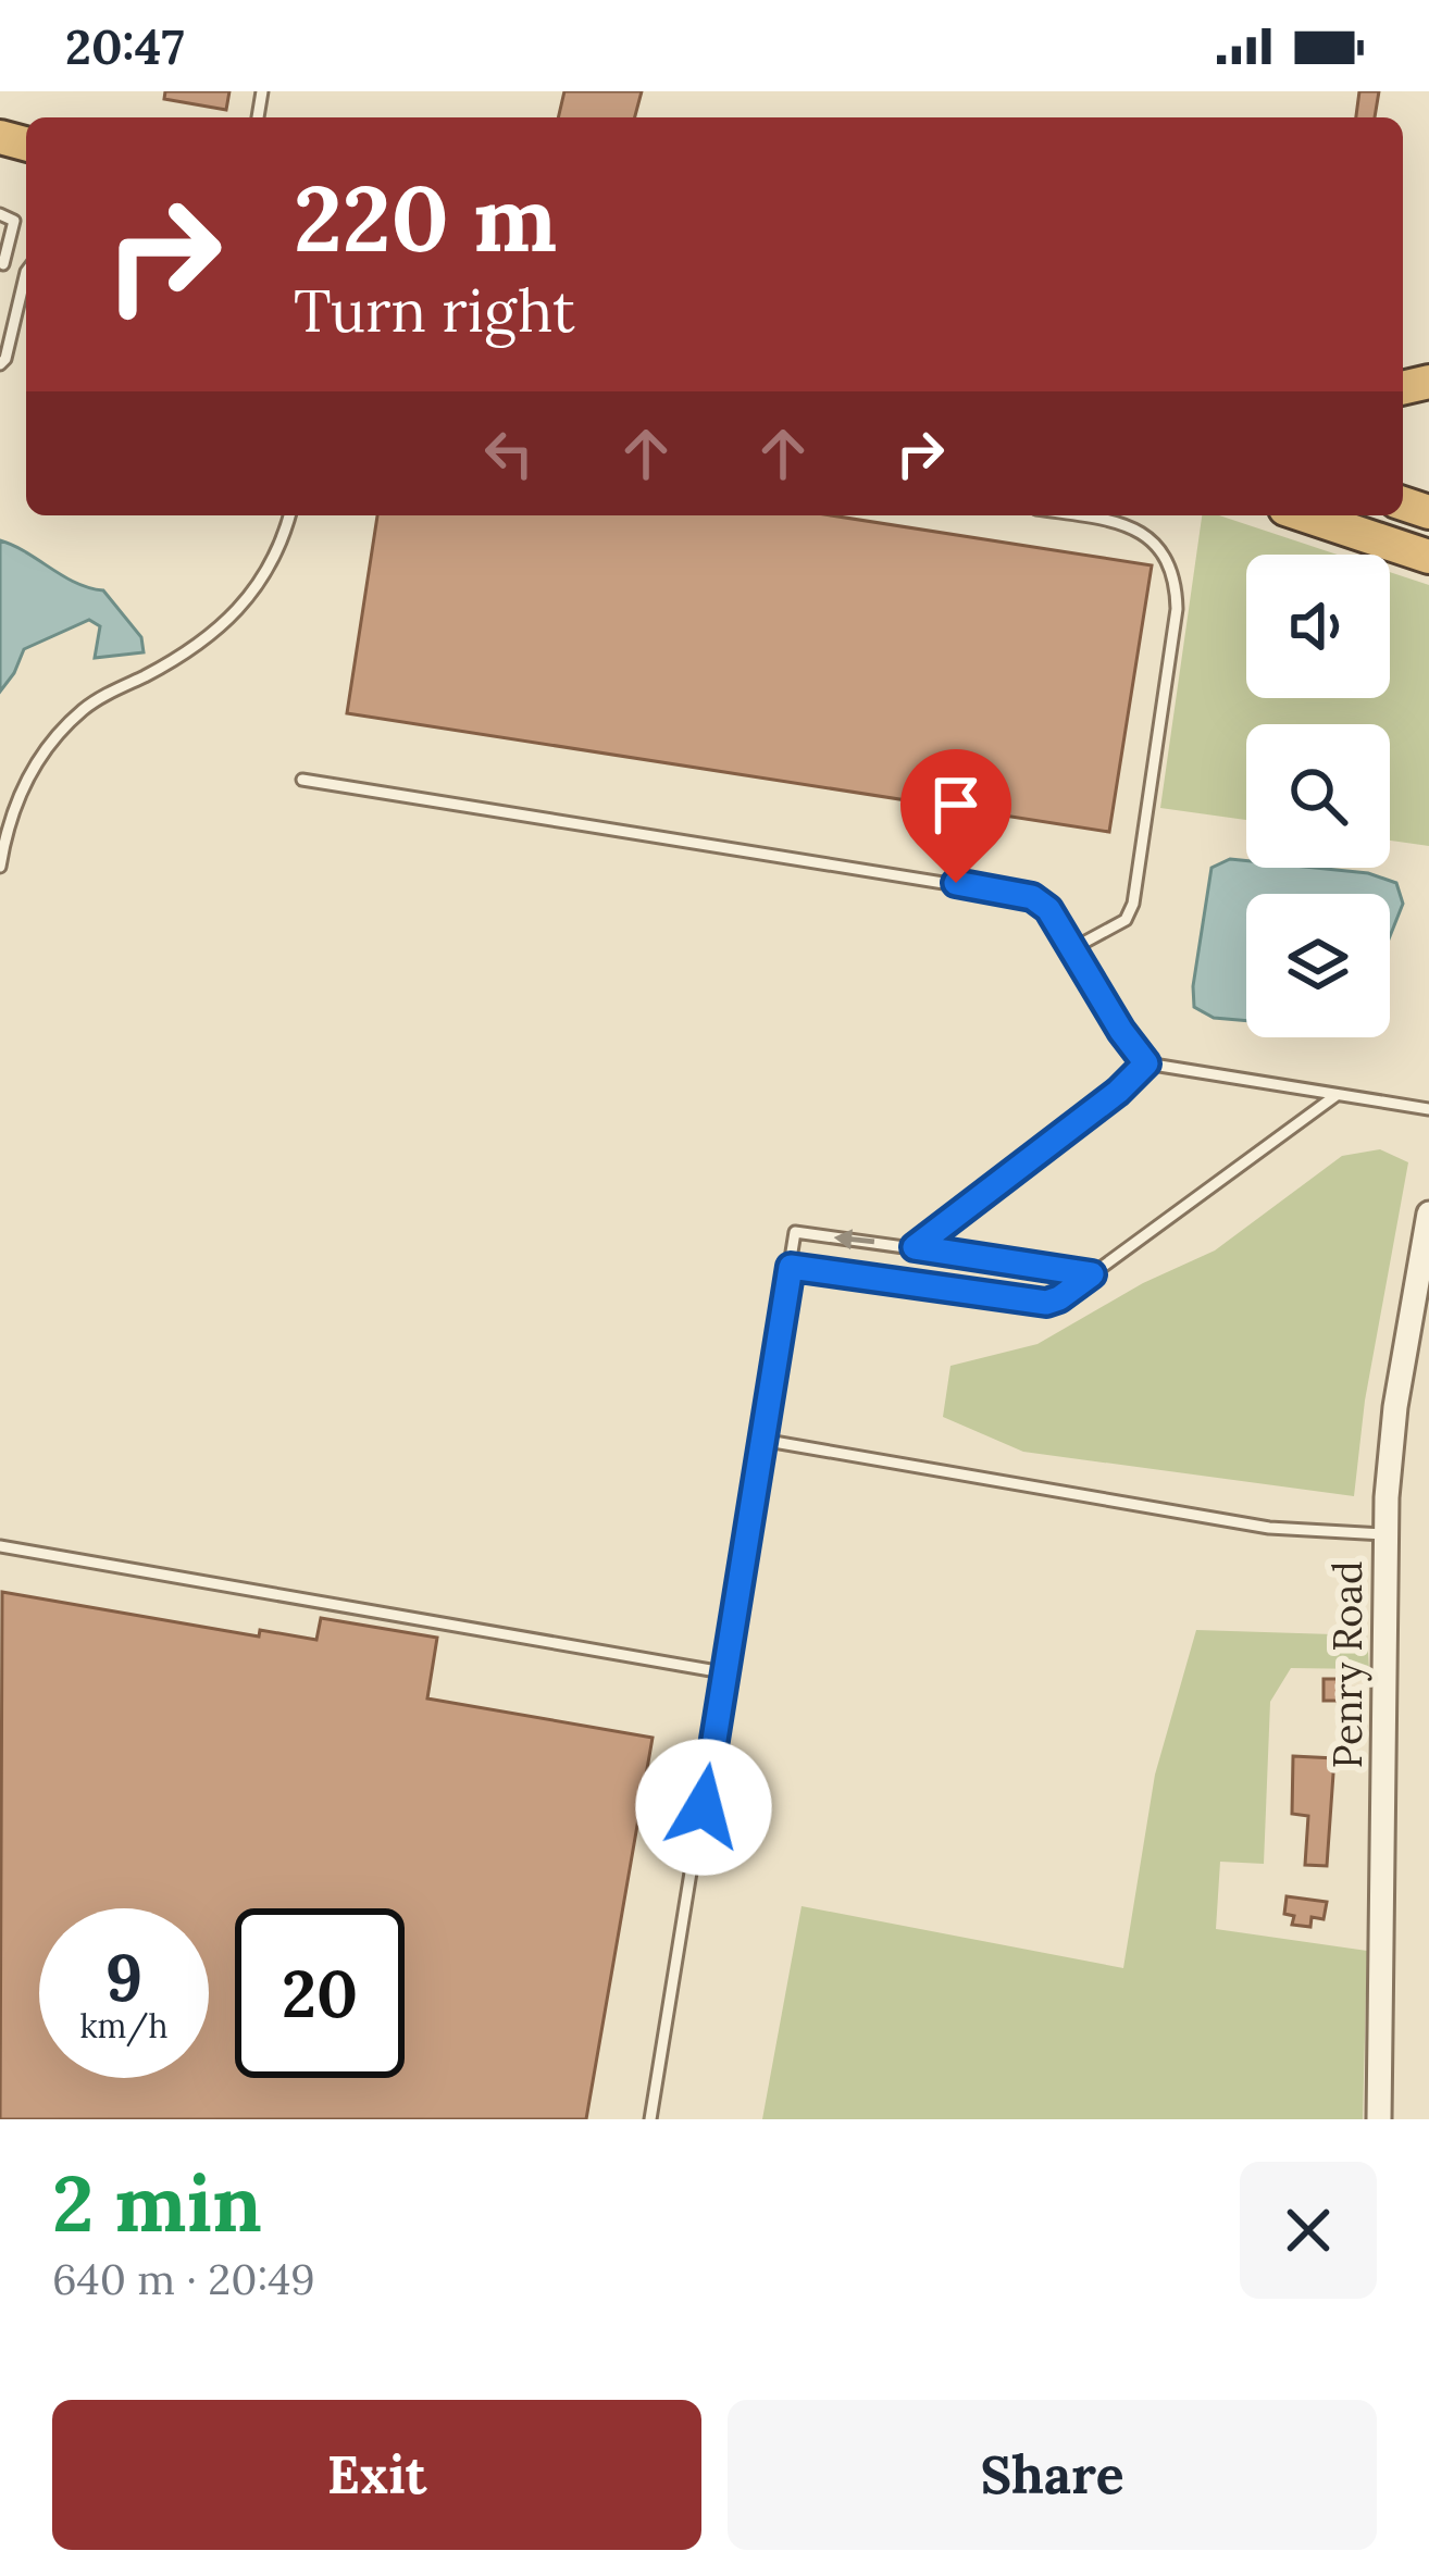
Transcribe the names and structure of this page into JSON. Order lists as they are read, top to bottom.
{
  "streets": {
    "street": ["Penry Road"]
  },
  "page": {
    "status": "20:47",
    "turn": ["220 m", "Turn right"],
    "speed": "9 km/h",
    "limit": "20",
    "heading": ["2 min", "640 m · 20:49"],
    "buttons": ["Exit", "Share"]
  }
}
